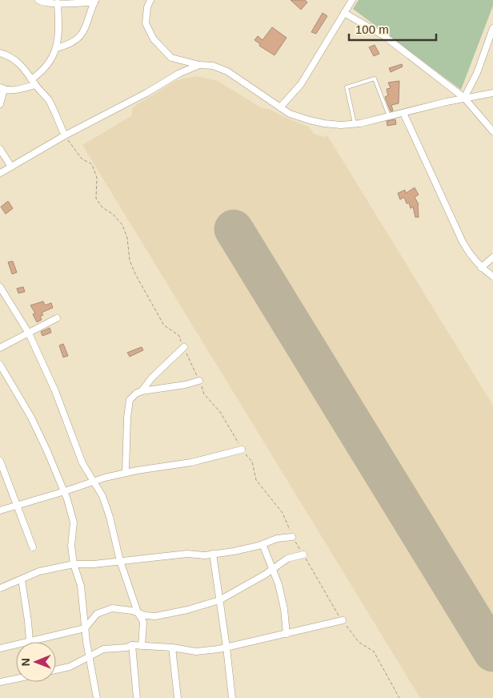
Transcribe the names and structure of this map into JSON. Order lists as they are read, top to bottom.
{
  "scale_bar": "100 m",
  "north": "left"
}
